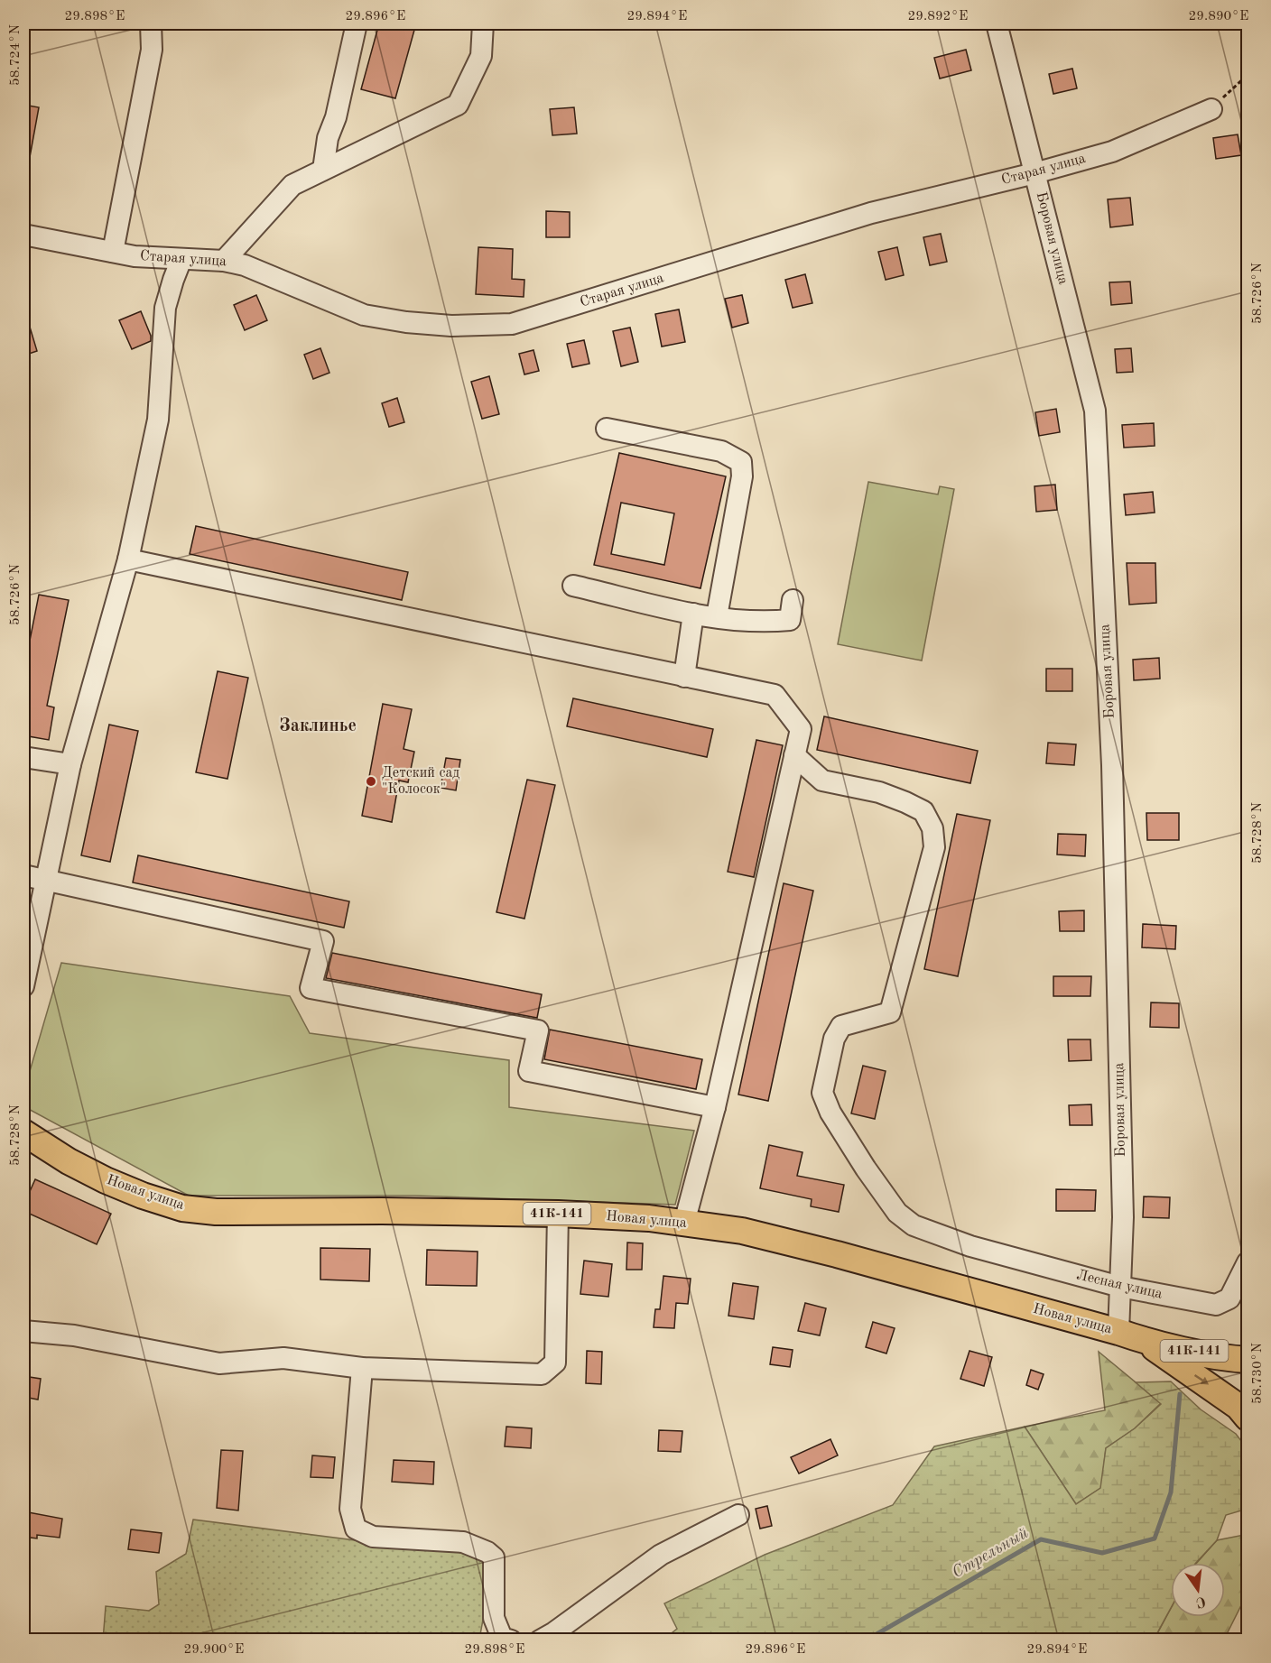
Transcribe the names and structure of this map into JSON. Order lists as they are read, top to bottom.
{
  "streets": {
    "main road": ["Новая улица", "41К-141"],
    "street": ["Старая улица", "Боровая улица", "Лесная улица"]
  },
  "crossings": [
    ["Старая улица", "Боровая улица"],
    ["Боровая улица", "Новая улица"],
    ["Боровая улица", "41К-141"],
    ["Боровая улица", "Лесная улица"],
    ["Новая улица", "41К-141"]
  ],
  "districts": ["Заклинье"],
  "water": ["Стрельный"],
  "places": ["Детский сад \"Колосок\""],
  "north": "bottom",
  "coordinates": [
    "29.898°E",
    "29.896°E",
    "29.894°E",
    "29.892°E",
    "29.890°E",
    "58.724°N",
    "58.726°N",
    "58.728°N",
    "58.730°N",
    "29.900°E"
  ]
}
